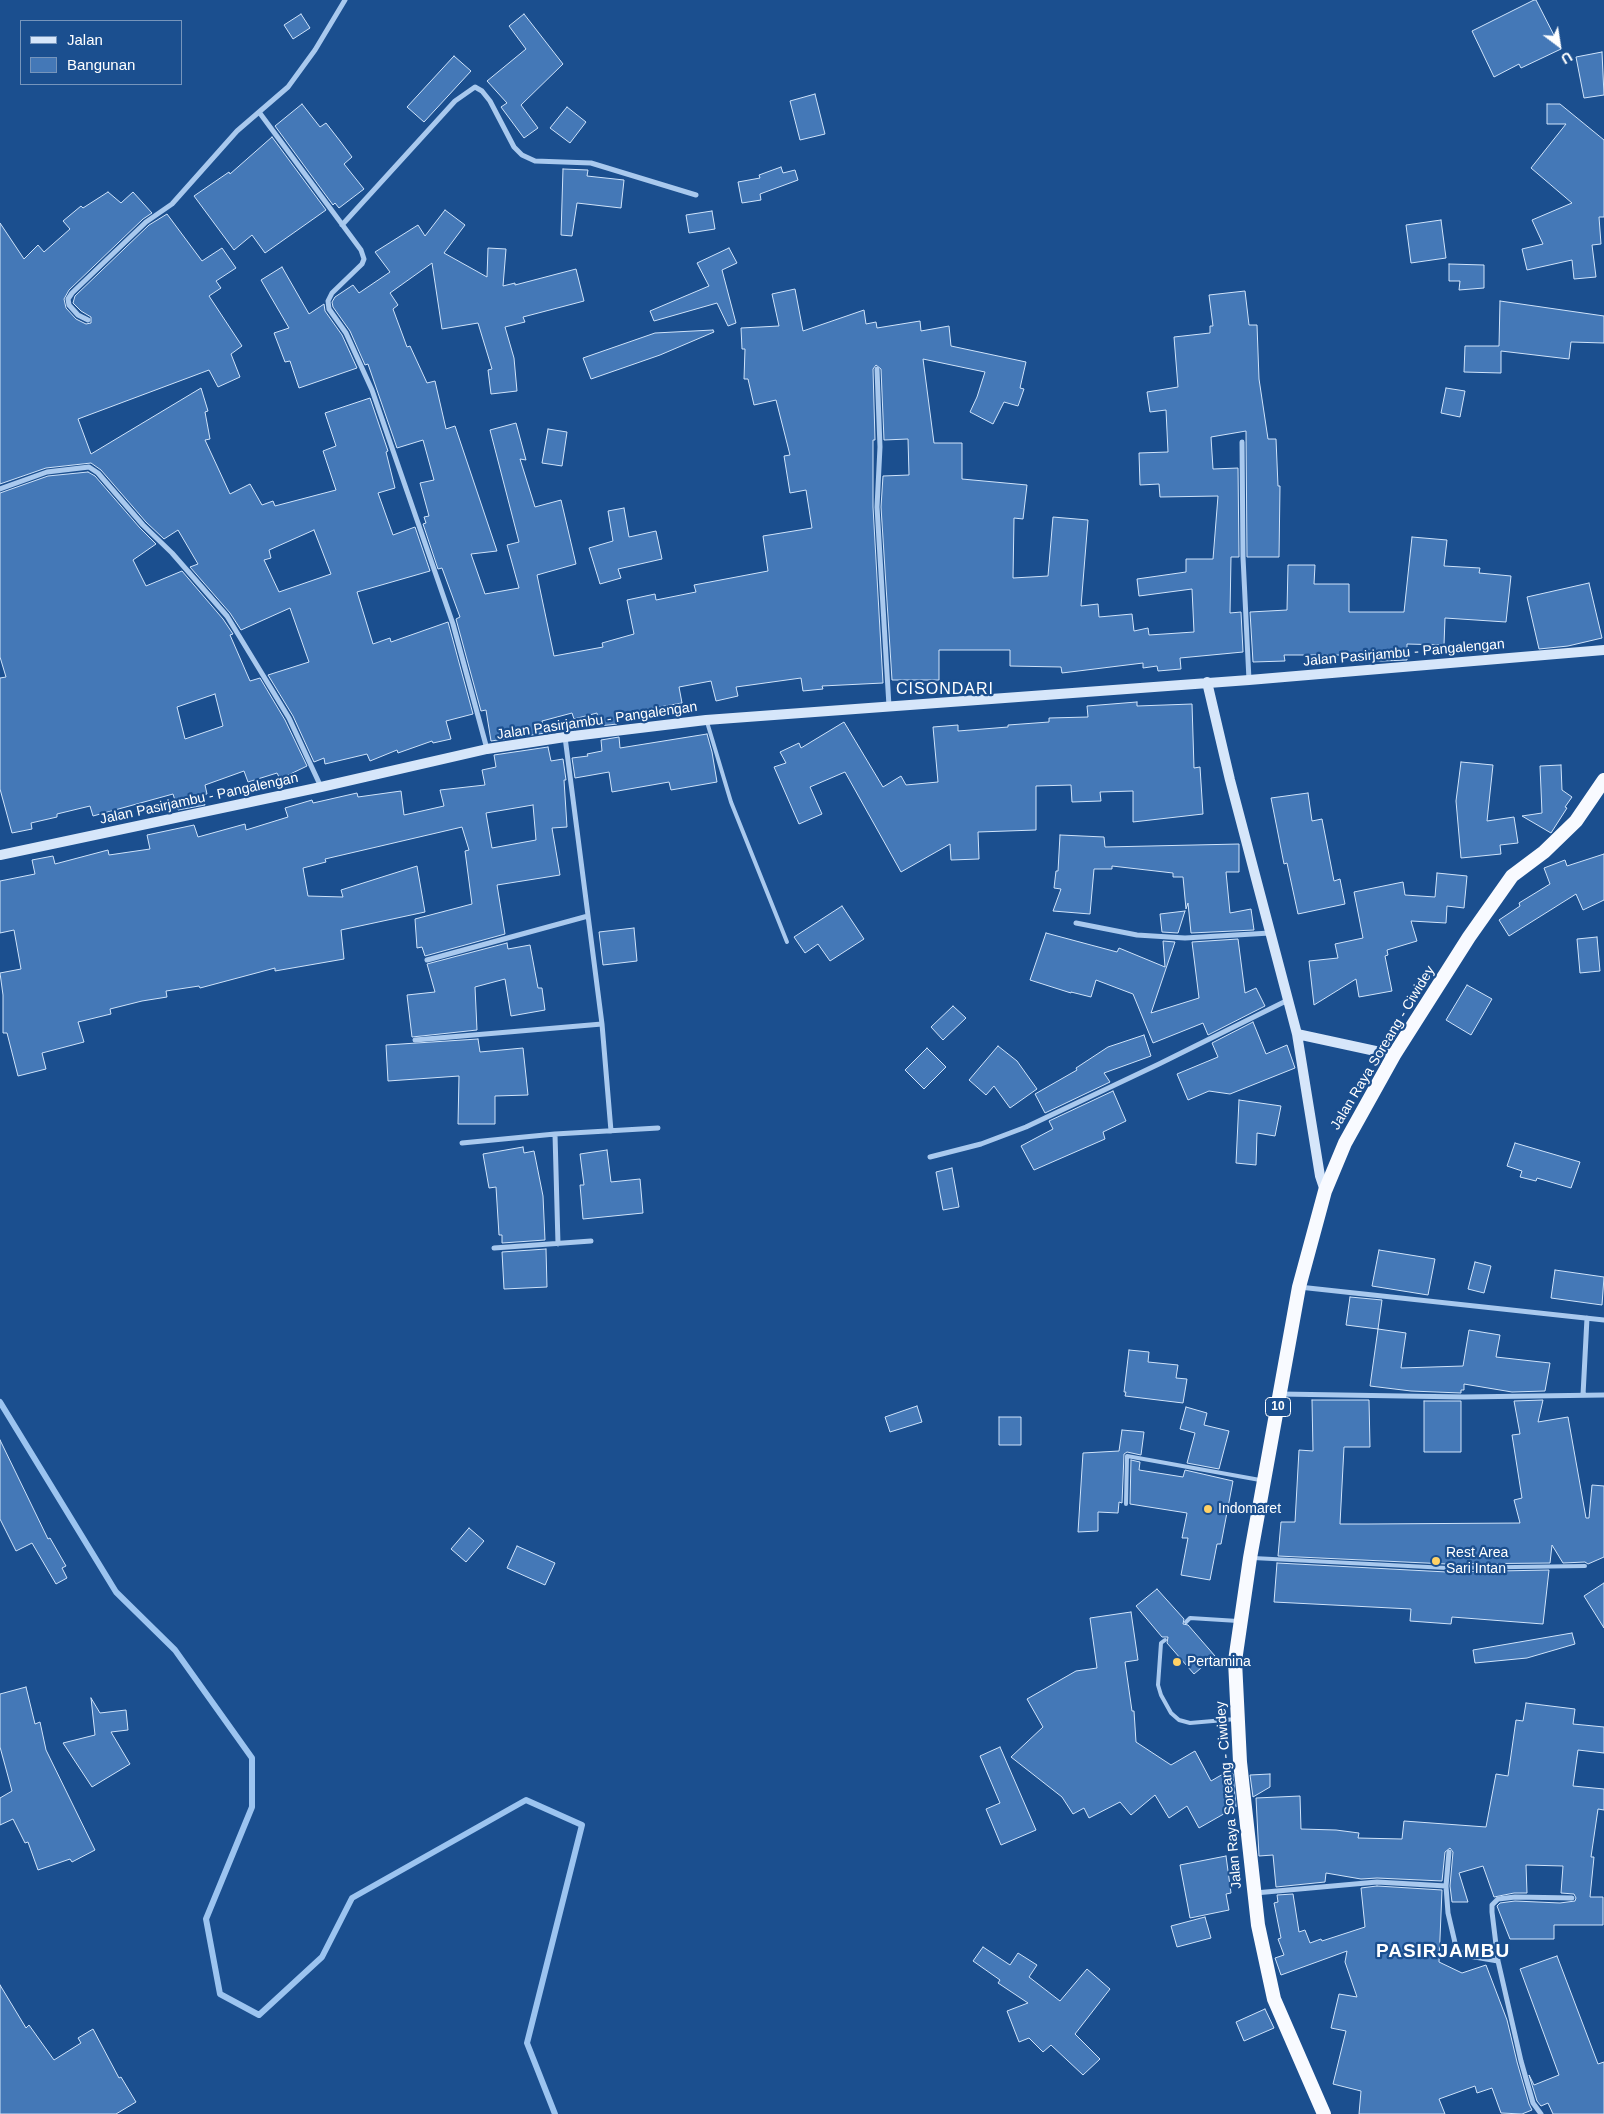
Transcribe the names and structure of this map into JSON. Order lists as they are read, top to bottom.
{
  "streets": {
    "highway": ["Jalan Raya Soreang - Ciwidey", "10"],
    "main road": ["Jalan Pasirjambu - Pangalengan"]
  },
  "districts": ["CISONDARI", "PASIRJAMBU"],
  "places": ["Indomaret", "Rest Area Sari Intan", "Pertamina"],
  "legend": ["Jalan", "Bangunan"],
  "north": "bottom right"
}
